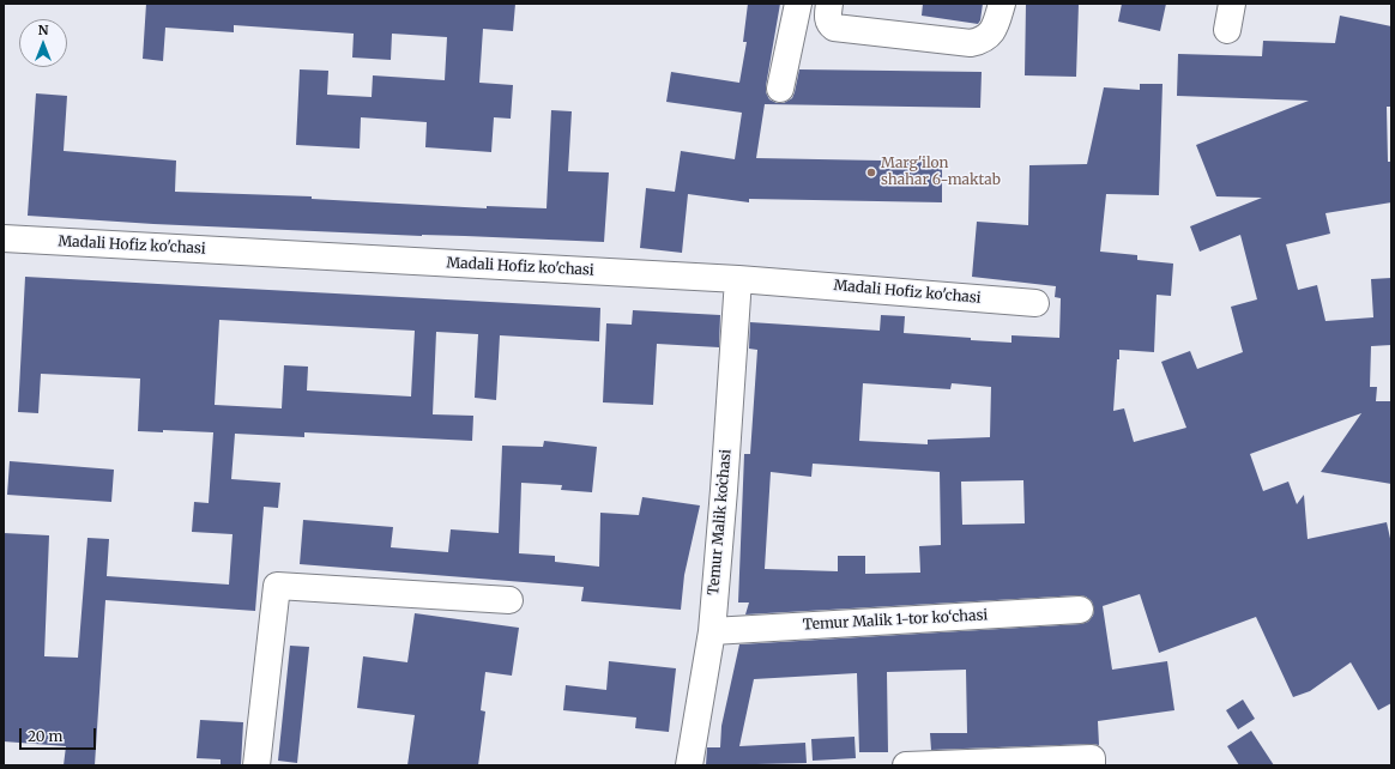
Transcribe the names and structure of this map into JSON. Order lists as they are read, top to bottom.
{
  "streets": {
    "street": ["Madali Hofiz ko'chasi", "Temur Malik koʻchasi", "Temur Malik 1-tor ko‘chasi"]
  },
  "crossings": [
    ["Madali Hofiz ko'chasi", "Temur Malik koʻchasi"],
    ["Temur Malik koʻchasi", "Temur Malik 1-tor ko‘chasi"]
  ],
  "places": ["Marg'ilon shahar 6-maktab"],
  "scale_bar": "20 m",
  "north": "top"
}
